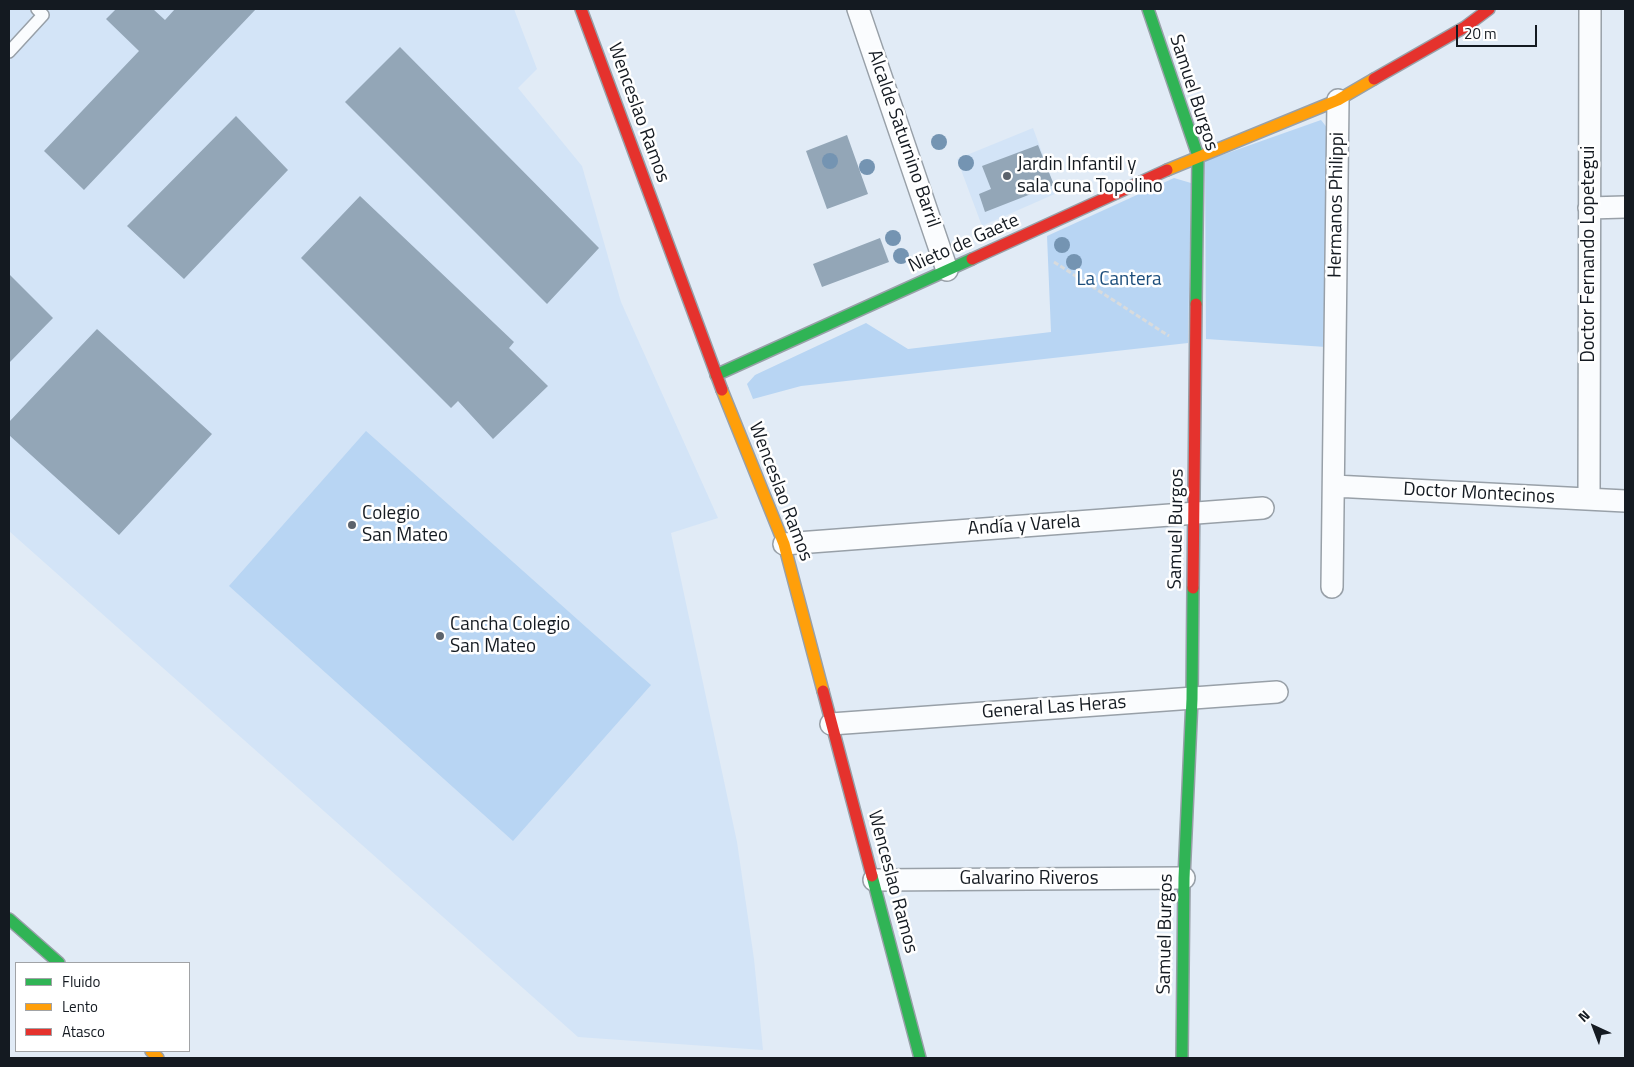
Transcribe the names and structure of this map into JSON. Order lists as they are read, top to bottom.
{
  "streets": {
    "street": [
      "Samuel Burgos",
      "Wenceslao Ramos",
      "Alcalde Saturnino Barril",
      "Hermanos Philippi",
      "Nieto de Gaete",
      "Doctor Fernando Lopetegui",
      "Doctor Montecinos",
      "Andía y Varela",
      "General Las Heras",
      "Galvarino Riveros"
    ]
  },
  "crossings": [
    ["Samuel Burgos", "Nieto de Gaete"],
    ["Samuel Burgos", "Andía y Varela"],
    ["Samuel Burgos", "General Las Heras"],
    ["Samuel Burgos", "Galvarino Riveros"],
    ["Wenceslao Ramos", "Nieto de Gaete"],
    ["Wenceslao Ramos", "Andía y Varela"],
    ["Wenceslao Ramos", "General Las Heras"],
    ["Wenceslao Ramos", "Galvarino Riveros"],
    ["Alcalde Saturnino Barril", "Nieto de Gaete"],
    ["Hermanos Philippi", "Nieto de Gaete"],
    ["Hermanos Philippi", "Doctor Montecinos"],
    ["Doctor Fernando Lopetegui", "Doctor Montecinos"]
  ],
  "parks": ["La Cantera"],
  "places": ["Jardin Infantil y sala cuna Topolino", "Colegio San Mateo", "Cancha Colegio San Mateo"],
  "legend": ["Fluido", "Lento", "Atasco"],
  "scale_bar": "20 m",
  "north": "top left"
}
